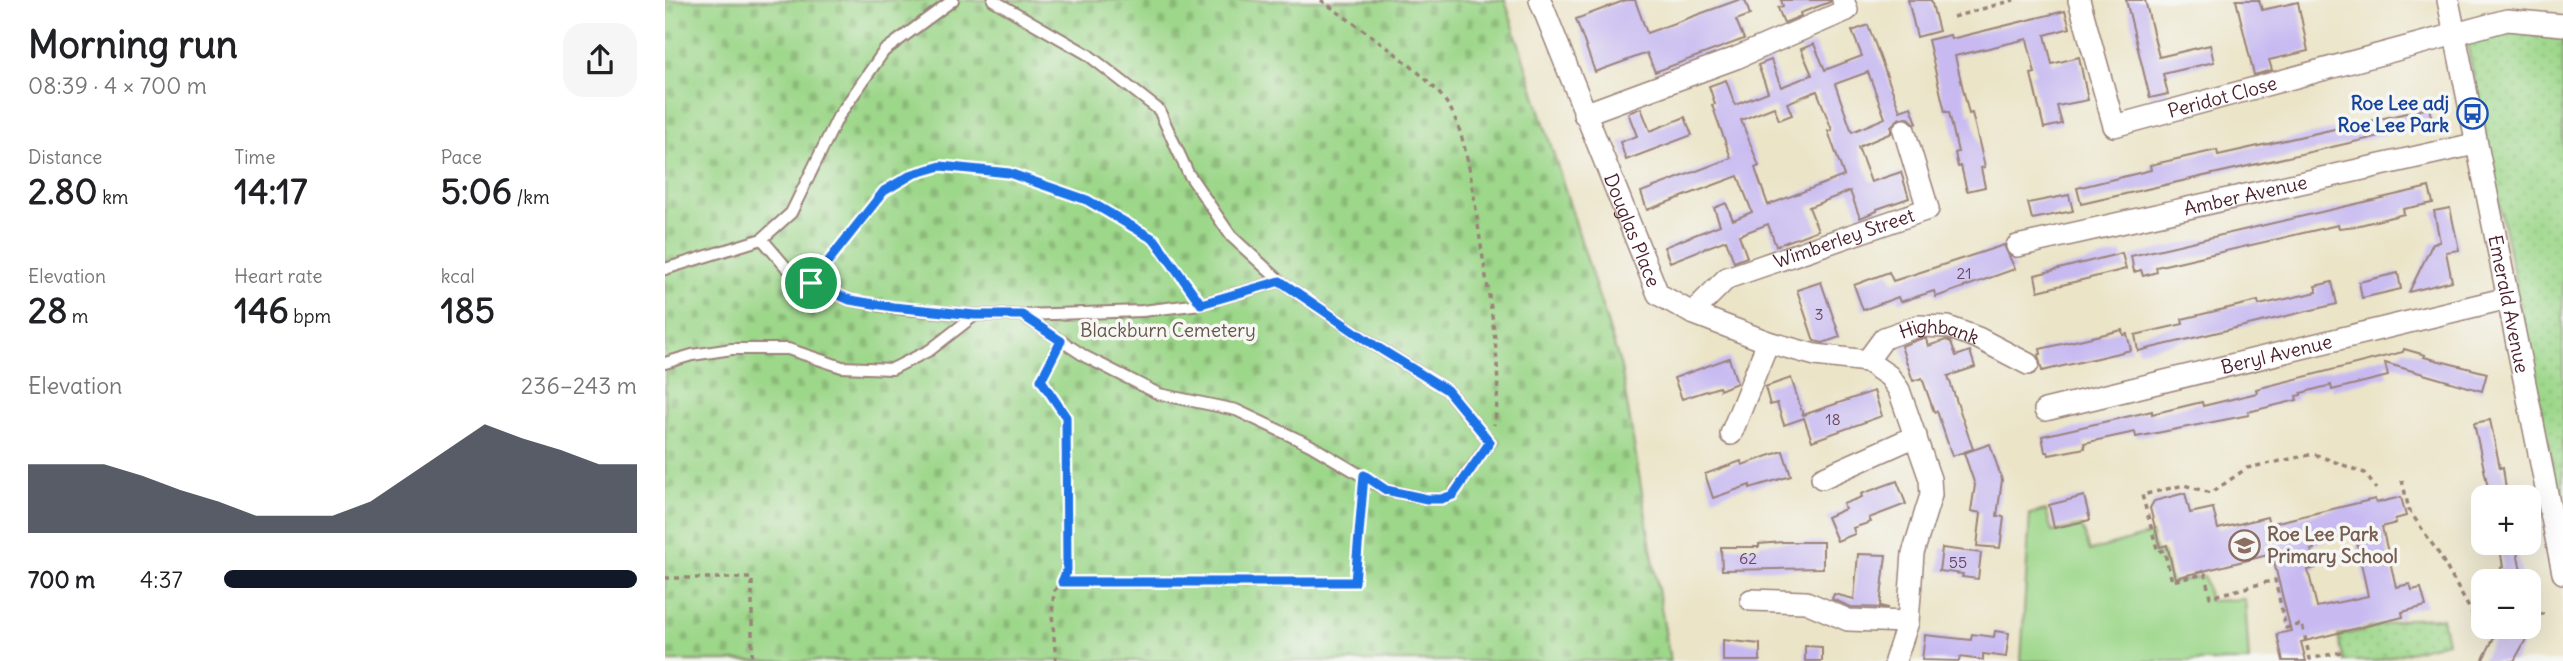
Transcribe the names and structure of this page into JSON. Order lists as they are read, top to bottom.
{
  "streets": {
    "street": [
      "Peridot Close",
      "Amber Avenue",
      "Douglas Place",
      "Wimberley Street",
      "Emerald Avenue",
      "Highbank",
      "Beryl Avenue"
    ]
  },
  "crossings": [
    ["Peridot Close", "Emerald Avenue"],
    ["Amber Avenue", "Emerald Avenue"],
    ["Douglas Place", "Wimberley Street"],
    ["Douglas Place", "Highbank"],
    ["Emerald Avenue", "Beryl Avenue"]
  ],
  "parks": ["Blackburn Cemetery"],
  "places": {
    "bus stop": ["Roe Lee adj Roe Lee Park"],
    "school or university": ["Roe Lee Park Primary School"]
  },
  "house_numbers": [
    "21",
    "3",
    "18",
    "62",
    "55"
  ],
  "page": {
    "heading": ["Morning run", "08:39 · 4 × 700 m"],
    "stats": [
      ["Distance", "2.80 km"],
      ["Time", "14:17"],
      ["Pace", "5:06 /km"],
      ["Elevation", "28 m"],
      ["Heart rate", "146 bpm"],
      ["kcal", "185"]
    ],
    "chart": ["Elevation", "236–243 m"],
    "map_buttons": ["+", "−"],
    "list": [
      {
        "name": "700 m",
        "note": "4:37"
      }
    ]
  }
}
